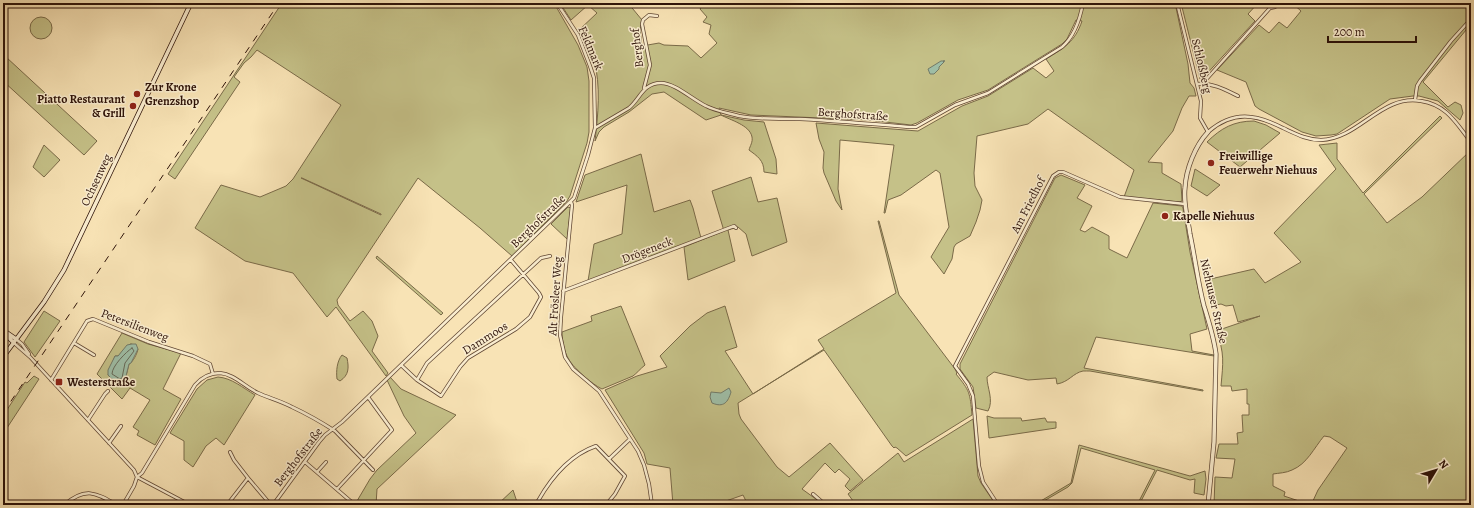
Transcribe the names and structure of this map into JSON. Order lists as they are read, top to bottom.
{
  "streets": {
    "main road": ["Ochsenweg", "Niehuuser Straße"],
    "street": [
      "Feldmark",
      "Berghof",
      "Schloßberg",
      "Berghofstraße",
      "Am Friedhof",
      "Drögeneck",
      "Alt Frösleer Weg",
      "Petersilienweg",
      "Dammoos"
    ]
  },
  "crossings": [
    ["Feldmark", "Berghofstraße"],
    ["Berghof", "Berghofstraße"],
    ["Schloßberg", "Niehuuser Straße"],
    ["Berghofstraße", "Alt Frösleer Weg"],
    ["Berghofstraße", "Dammoos"],
    ["Am Friedhof", "Niehuuser Straße"],
    ["Drögeneck", "Alt Frösleer Weg"]
  ],
  "places": {
    "other": [
      "Zur Krone Grenzshop",
      "Piatto Restaurant & Grill",
      "Freiwillige Feuerwehr Niehuus",
      "Kapelle Niehuus"
    ],
    "transit": ["Westerstraße"]
  },
  "scale_bar": "200 m",
  "north": "top right"
}
